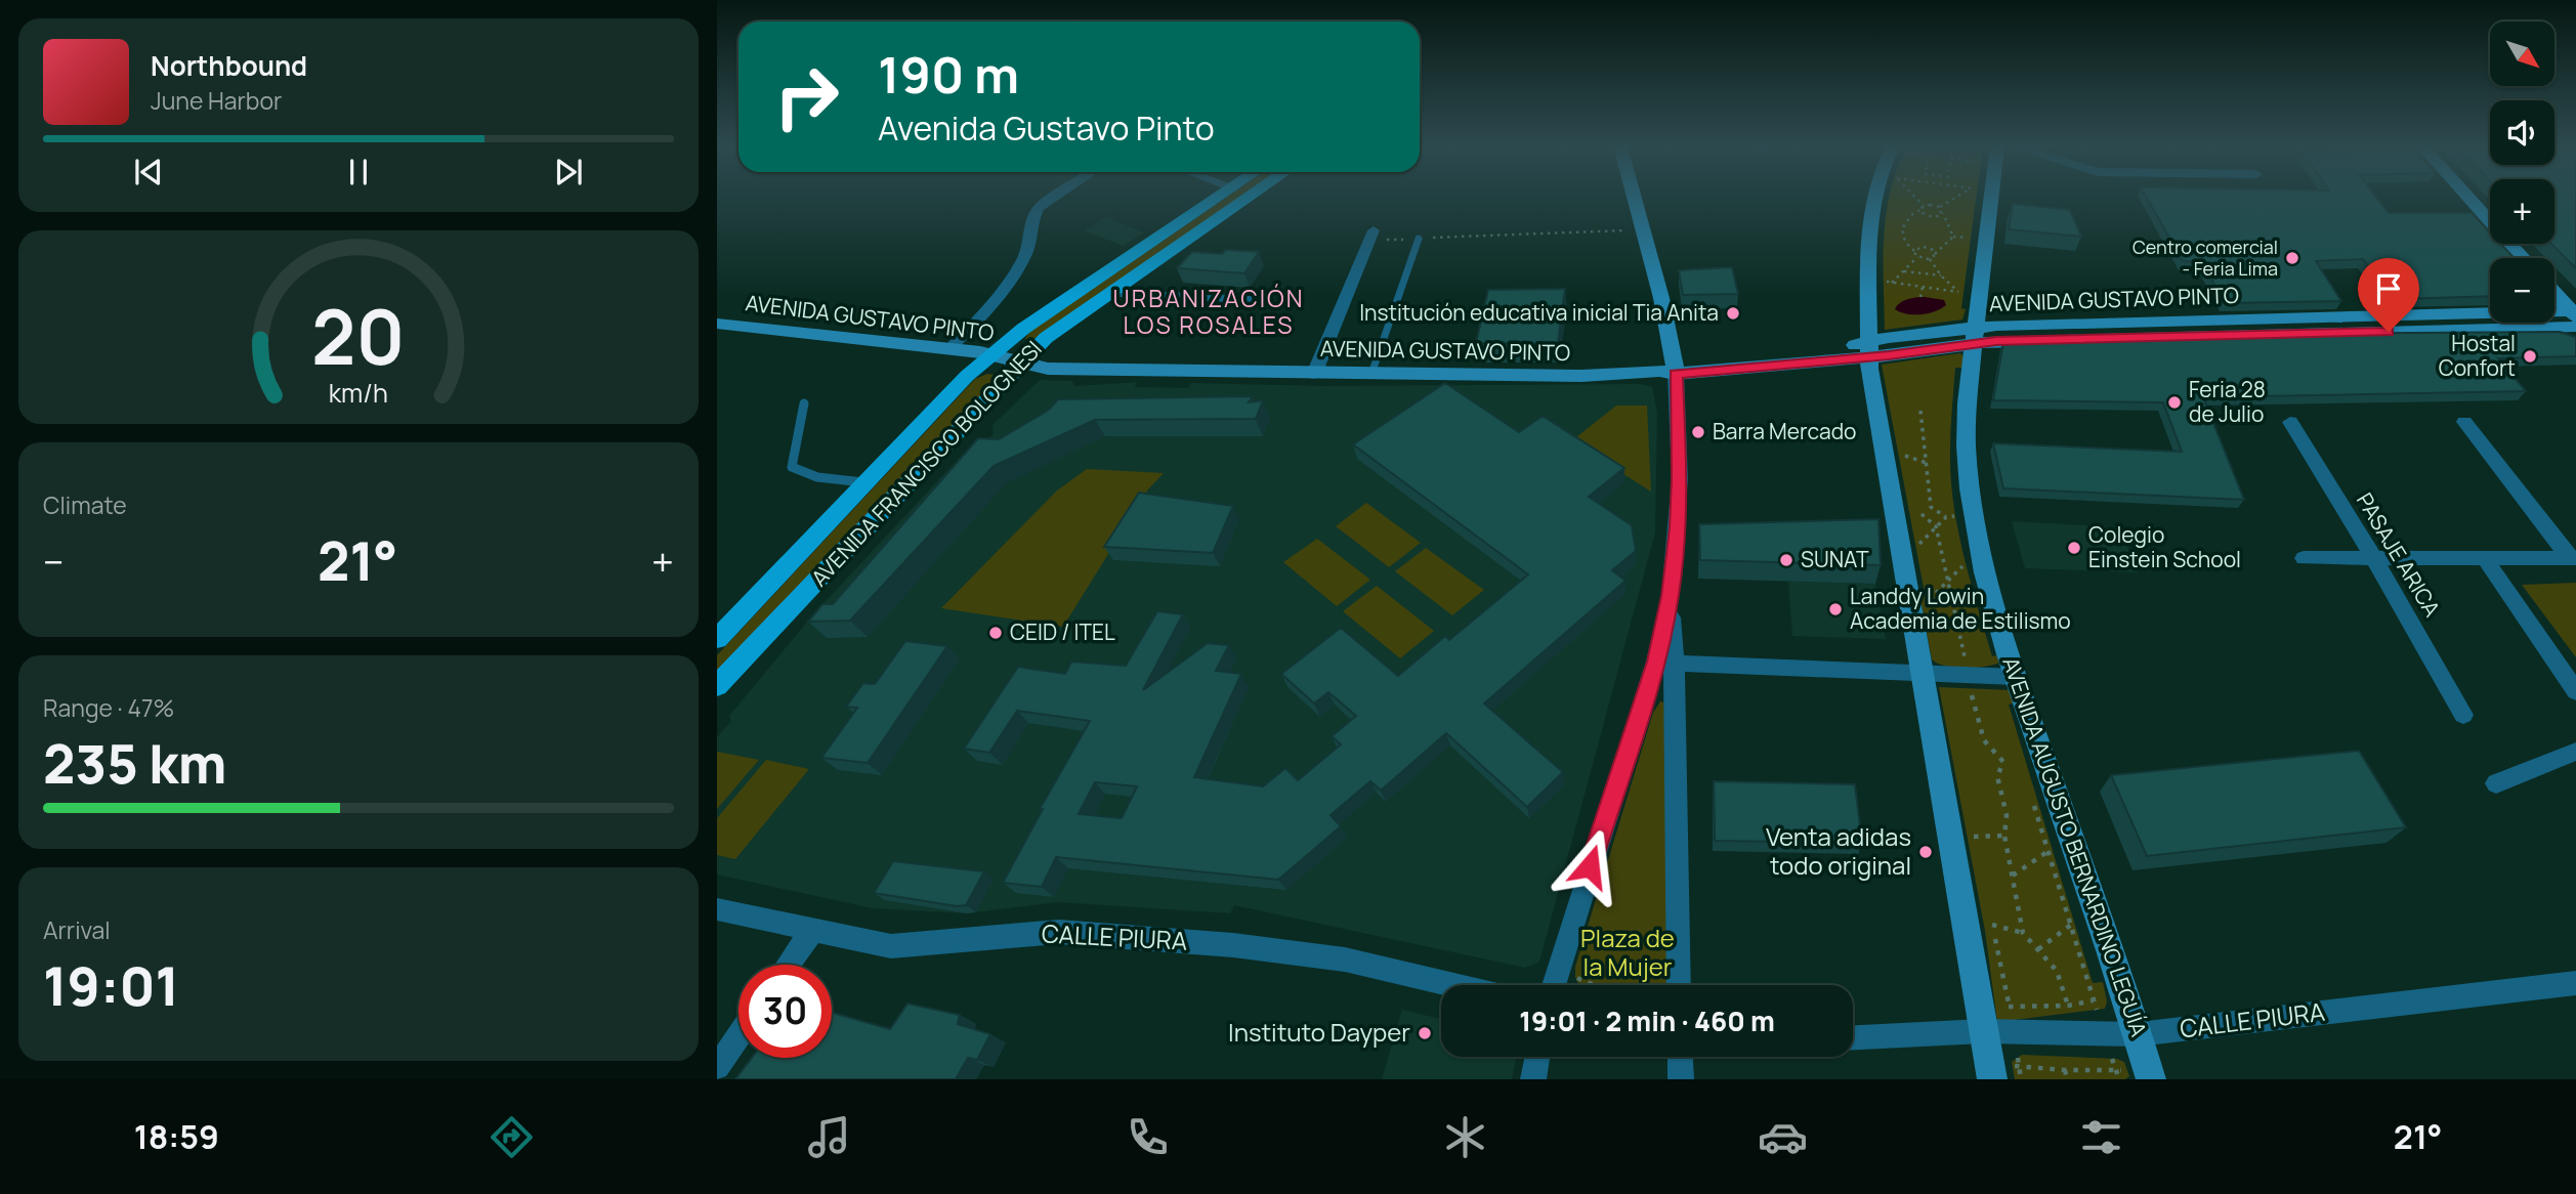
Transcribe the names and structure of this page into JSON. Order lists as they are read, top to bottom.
{
  "streets": {
    "main road": ["AVENIDA GUSTAVO PINTO", "AVENIDA FRANCISCO BOLOGNESI", "AVENIDA AUGUSTO BERNARDINO LEGUÍA"],
    "street": ["PASAJE ARICA", "CALLE PIURA"]
  },
  "crossings": [
    ["AVENIDA GUSTAVO PINTO", "AVENIDA FRANCISCO BOLOGNESI"],
    ["AVENIDA GUSTAVO PINTO", "AVENIDA AUGUSTO BERNARDINO LEGUÍA"],
    ["AVENIDA AUGUSTO BERNARDINO LEGUÍA", "CALLE PIURA"]
  ],
  "districts": ["URBANIZACIÓN LOS ROSALES"],
  "parks": ["Plaza de la Mujer"],
  "places": [
    "Centro comercial - Feria Lima",
    "Institución educativa inicial Tia Anita",
    "Hostal Confort",
    "Feria 28 de Julio",
    "Barra Mercado",
    "Colegio Einstein School",
    "SUNAT",
    "Landdy Lowin Academia de Estilismo",
    "CEID / ITEL",
    "Venta adidas todo original",
    "Instituto Dayper"
  ],
  "north": "bottom right",
  "page": {
    "map_buttons": ["+", "−"],
    "turn": ["190 m", "Avenida Gustavo Pinto"],
    "song": ["Northbound", "June Harbor"],
    "tile": [
      "Climate",
      ["Range · 47%", "235 km"],
      ["Arrival", "19:01"]
    ],
    "heat": ["−", "21°", "+"],
    "limit": "30",
    "trip": "19:01 · 2 min · 460 m",
    "tabs": ["18:59", "21°"],
    "gauge": ["20", "km/h"]
  }
}
